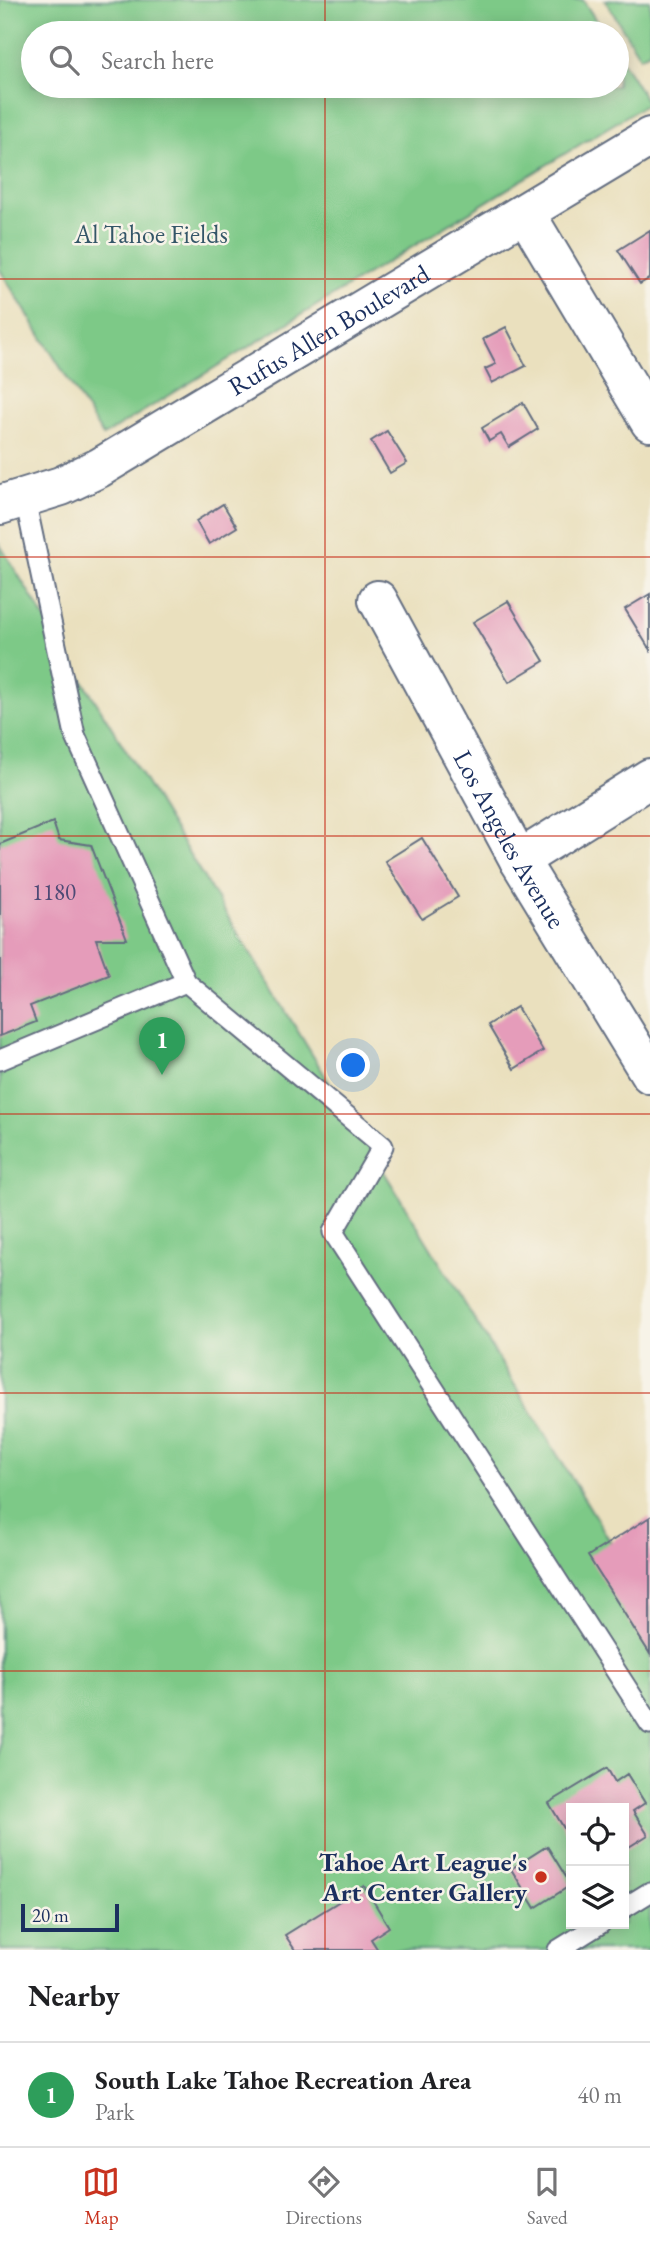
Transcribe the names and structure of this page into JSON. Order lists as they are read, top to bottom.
{
  "streets": {
    "street": ["Rufus Allen Boulevard", "Los Angeles Avenue"]
  },
  "parks": ["Al Tahoe Fields"],
  "places": ["Tahoe Art League's Art Center Gallery"],
  "house_numbers": ["1180"],
  "scale_bar": "20 m",
  "page": {
    "search": "Search here",
    "pins": "1",
    "scale": "20 m",
    "heading": "Nearby",
    "list": [
      {
        "mark": "1",
        "name": "South Lake Tahoe Recreation Area",
        "note": "Park",
        "value": "40 m"
      }
    ],
    "nav": ["Map", "Directions", "Saved"]
  }
}
